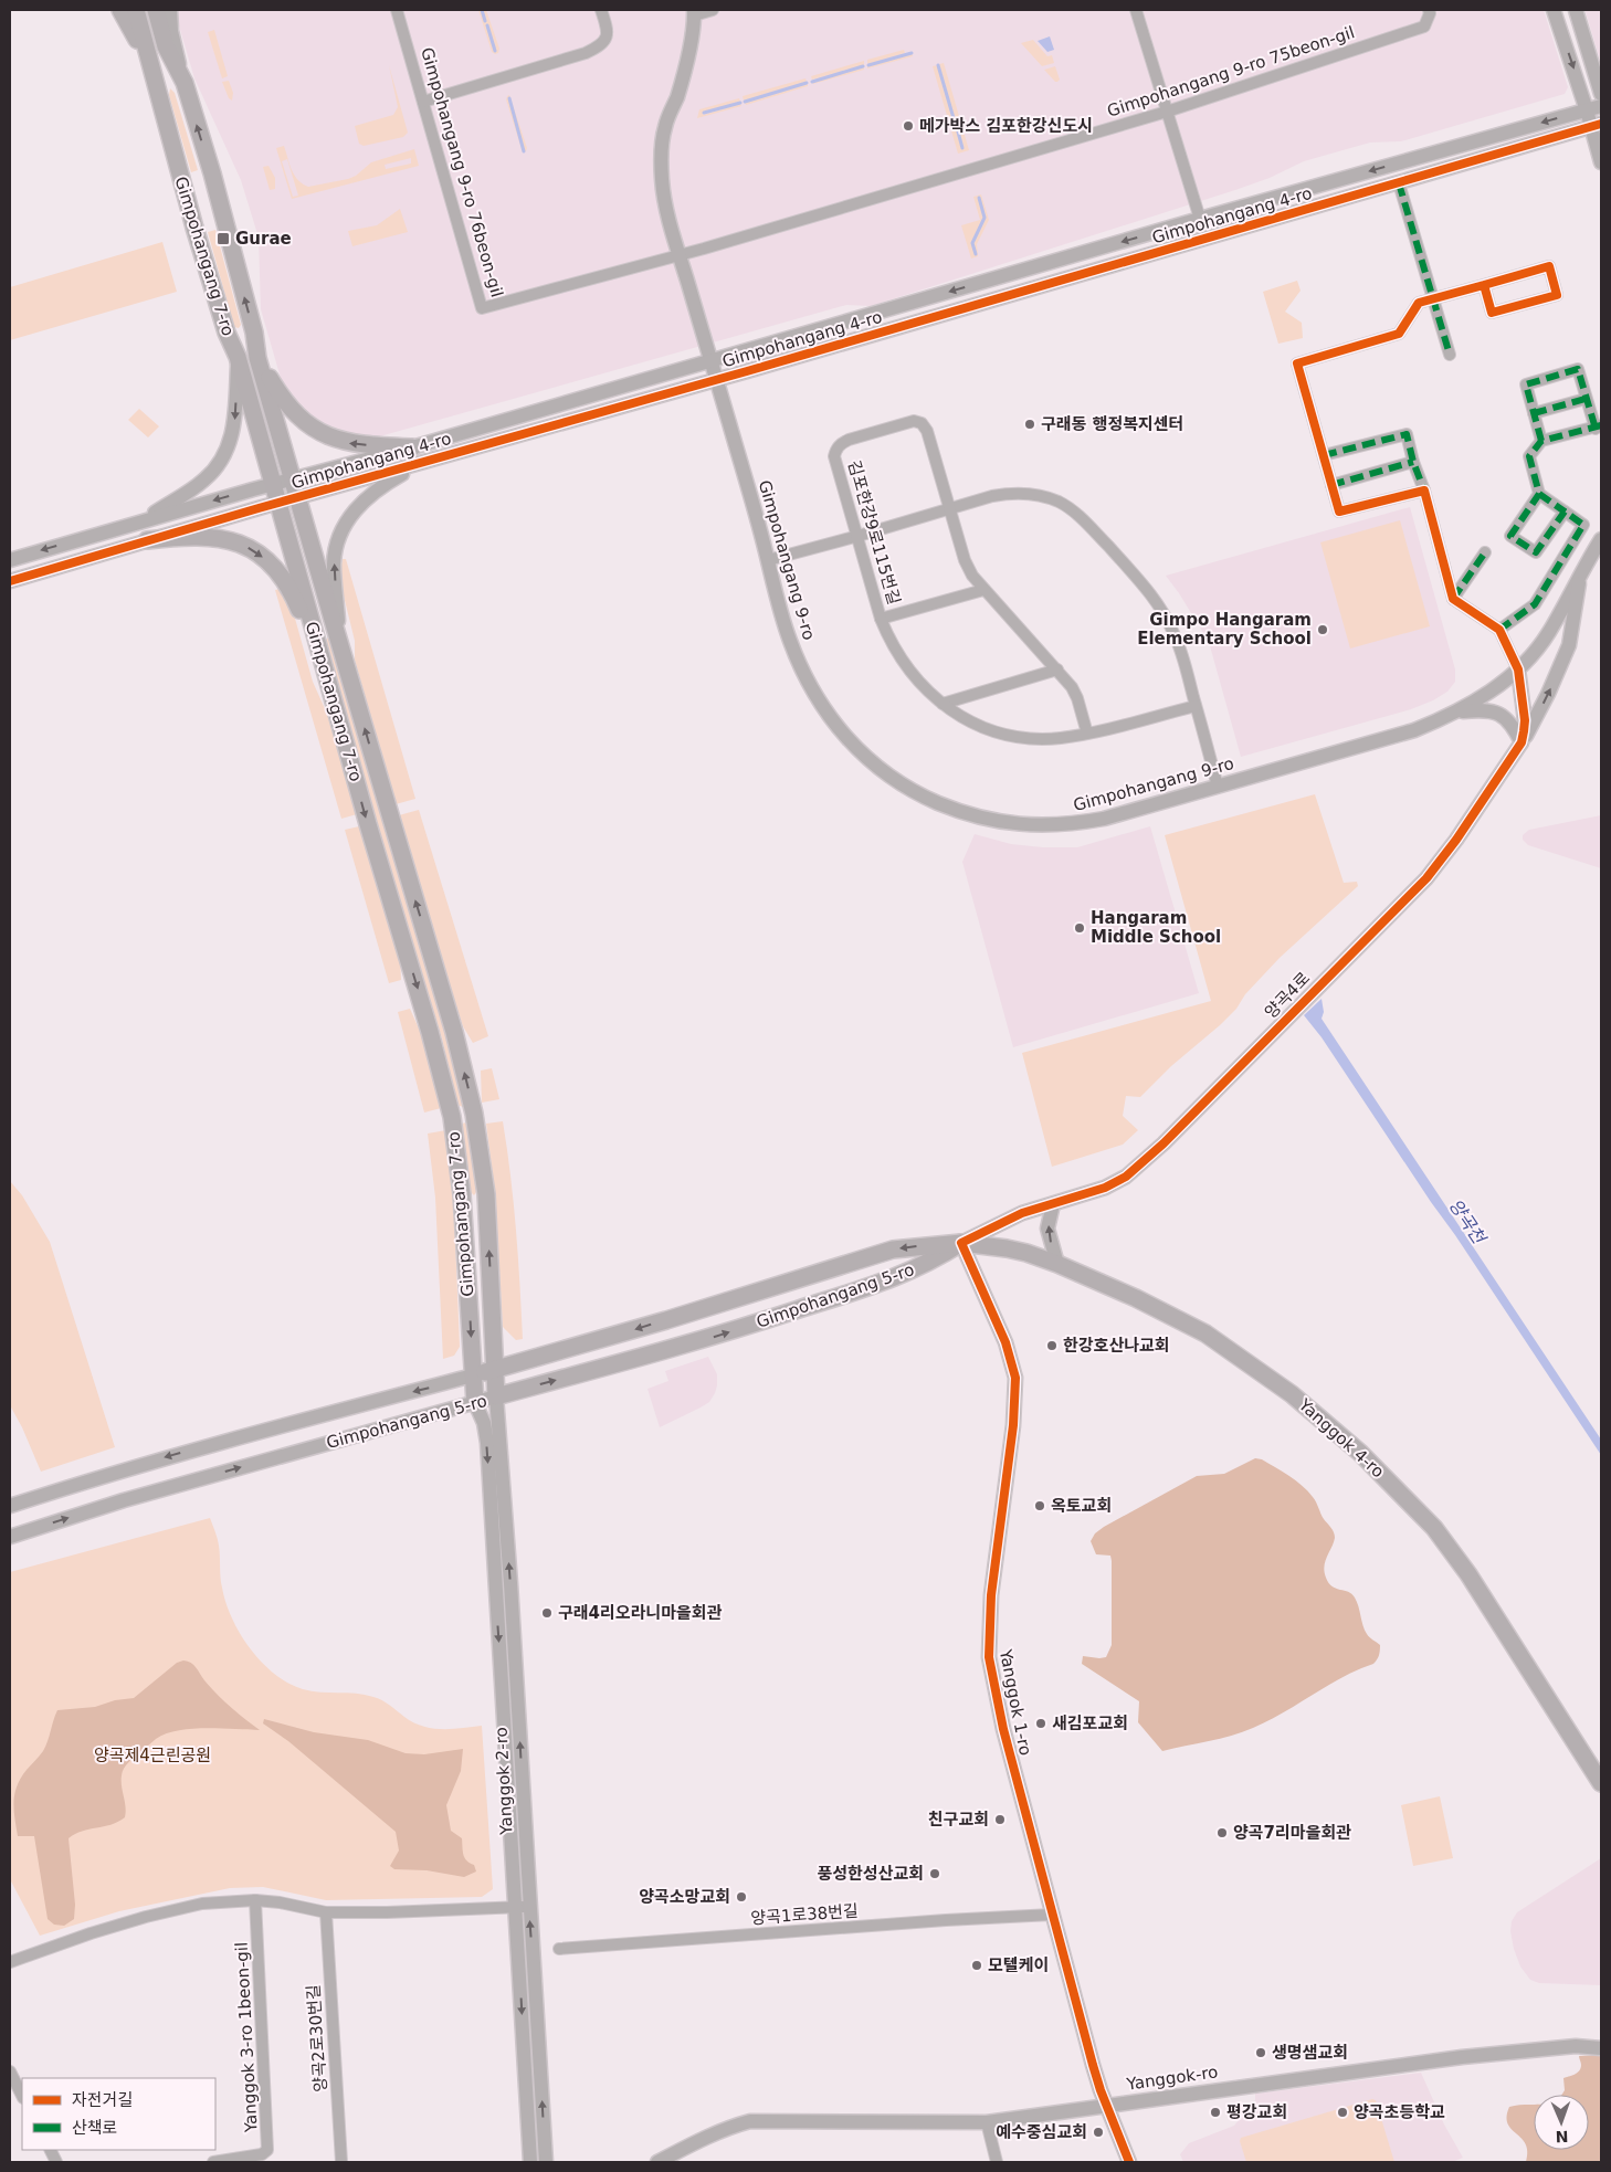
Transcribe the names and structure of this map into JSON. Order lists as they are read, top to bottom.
{
  "streets": {
    "main road": ["Gimpohangang 7-ro", "Gimpohangang 5-ro", "Yanggok 4-ro"],
    "street": [
      "Gimpohangang 9-ro 75beon-gil",
      "Gimpohangang 9-ro 76beon-gil",
      "Gimpohangang 4-ro",
      "김포한강9로115번길",
      "Gimpohangang 9-ro",
      "양곡4로",
      "Yanggok 1-ro",
      "Yanggok 2-ro",
      "양곡1로38번길",
      "Yanggok 3-ro 1beon-gil",
      "양곡2로30번길",
      "Yanggok-ro"
    ]
  },
  "crossings": [
    ["Gimpohangang 9-ro 75beon-gil", "Gimpohangang 9-ro 76beon-gil"],
    ["Gimpohangang 9-ro 75beon-gil", "Gimpohangang 9-ro"],
    ["Gimpohangang 9-ro 76beon-gil", "Gimpohangang 9-ro"],
    ["Gimpohangang 4-ro", "Gimpohangang 7-ro"],
    ["Gimpohangang 4-ro", "Gimpohangang 9-ro"],
    ["Gimpohangang 7-ro", "Gimpohangang 5-ro"],
    ["Gimpohangang 7-ro", "Yanggok 2-ro"],
    ["Gimpohangang 9-ro", "양곡4로"],
    ["양곡4로", "Gimpohangang 5-ro"],
    ["양곡4로", "Yanggok 4-ro"],
    ["양곡4로", "Yanggok 1-ro"],
    ["Gimpohangang 5-ro", "Yanggok 4-ro"],
    ["Gimpohangang 5-ro", "Yanggok 1-ro"],
    ["Gimpohangang 5-ro", "Yanggok 2-ro"],
    ["Yanggok 4-ro", "Yanggok 1-ro"],
    ["Yanggok 1-ro", "양곡1로38번길"],
    ["Yanggok 1-ro", "Yanggok-ro"]
  ],
  "water": ["양곡천"],
  "parks": ["양곡제4근린공원"],
  "places": {
    "other": [
      "메가박스 김포한강신도시",
      "구래동 행정복지센터",
      "Gimpo Hangaram Elementary School",
      "Hangaram Middle School",
      "한강호산나교회",
      "옥토교회",
      "구래4리오라니마을회관",
      "새김포교회",
      "친구교회",
      "양곡7리마을회관",
      "풍성한성산교회",
      "양곡소망교회",
      "모텔케이",
      "생명샘교회",
      "평강교회",
      "양곡초등학교",
      "예수중심교회"
    ],
    "transit": ["Gurae"]
  },
  "legend": ["자전거길", "산책로"],
  "north": "bottom"
}
